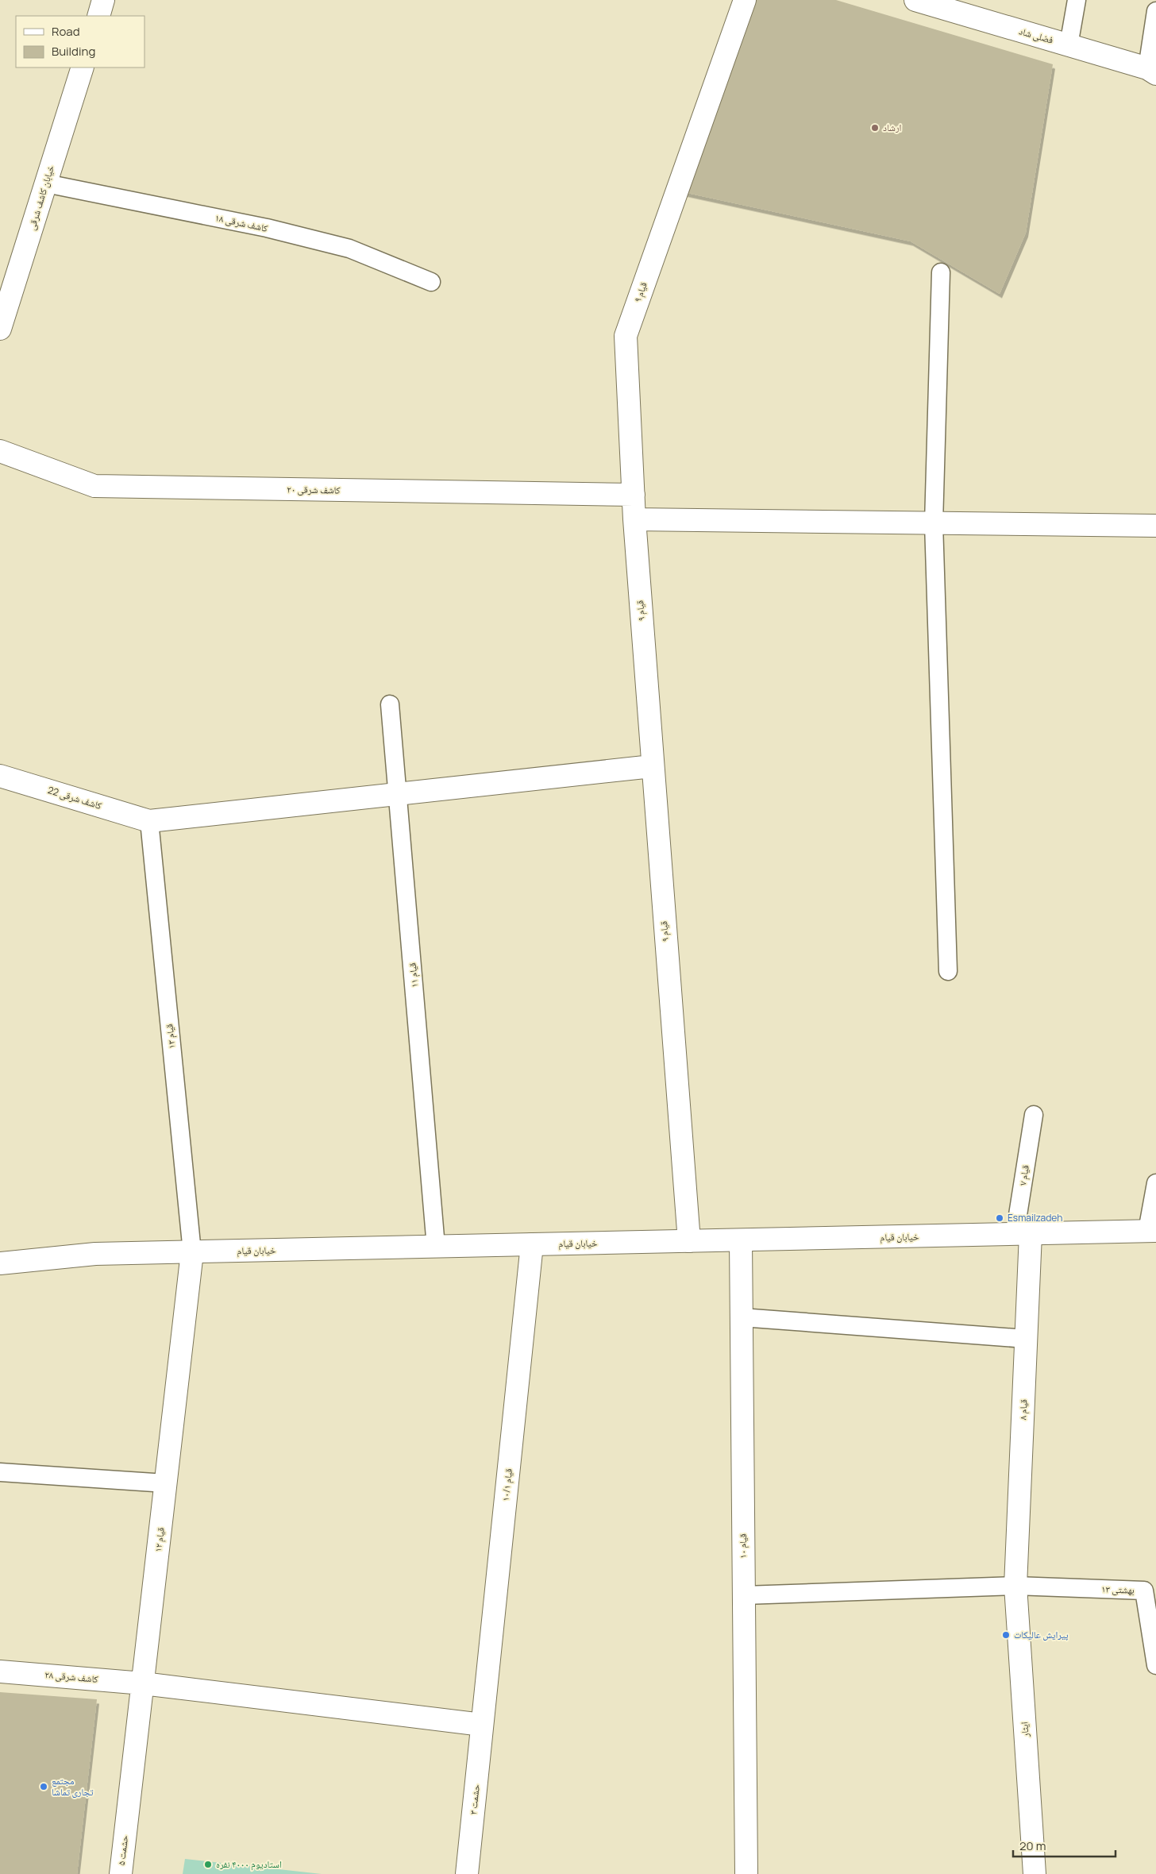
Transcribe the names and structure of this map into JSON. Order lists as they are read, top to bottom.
{
  "streets": {
    "street": [
      "فضلی شاد",
      "خیابان کاشف شرقی",
      "قیام ۹",
      "کاشف شرقی ۲۰",
      "کاشف شرقی 22",
      "خیابان قیام",
      "قیام ۸",
      "قیام ۱۰/۱",
      "قیام ۱۲",
      "قیام ۱۰",
      "کاشف شرقی ۲۸",
      "ایثار",
      "حشمت ۳",
      "حشمت ۵"
    ],
    "lane": [
      "کاشف شرقی ۱۸",
      "قیام ۱۱",
      "قیام ۱۳",
      "قیام ۷",
      "بهشتی ۱۳"
    ]
  },
  "crossings": [
    ["خیابان کاشف شرقی", "کاشف شرقی ۱۸"],
    ["قیام ۹", "کاشف شرقی ۲۰"],
    ["قیام ۹", "خیابان قیام"],
    ["کاشف شرقی 22", "قیام ۱۳"],
    ["قیام ۱۱", "خیابان قیام"],
    ["قیام ۱۳", "خیابان قیام"],
    ["قیام ۱۳", "قیام ۱۲"],
    ["قیام ۷", "خیابان قیام"],
    ["قیام ۷", "قیام ۸"],
    ["خیابان قیام", "قیام ۸"],
    ["خیابان قیام", "قیام ۱۰/۱"],
    ["خیابان قیام", "قیام ۱۲"],
    ["خیابان قیام", "قیام ۱۰"],
    ["قیام ۸", "بهشتی ۱۳"],
    ["قیام ۸", "ایثار"],
    ["قیام ۱۰/۱", "کاشف شرقی ۲۸"],
    ["قیام ۱۰/۱", "حشمت ۳"],
    ["قیام ۱۲", "کاشف شرقی ۲۸"],
    ["قیام ۱۲", "حشمت ۵"],
    ["بهشتی ۱۳", "ایثار"],
    ["کاشف شرقی ۲۸", "حشمت ۳"]
  ],
  "places": [
    "ارشاد",
    "Esmailzadeh",
    "پیرایش عالیکات",
    "مجتمع تجاری تماشا",
    "استادیوم ۴۰۰۰ نفره"
  ],
  "legend": ["Road", "Building"],
  "scale_bar": "20 m"
}
